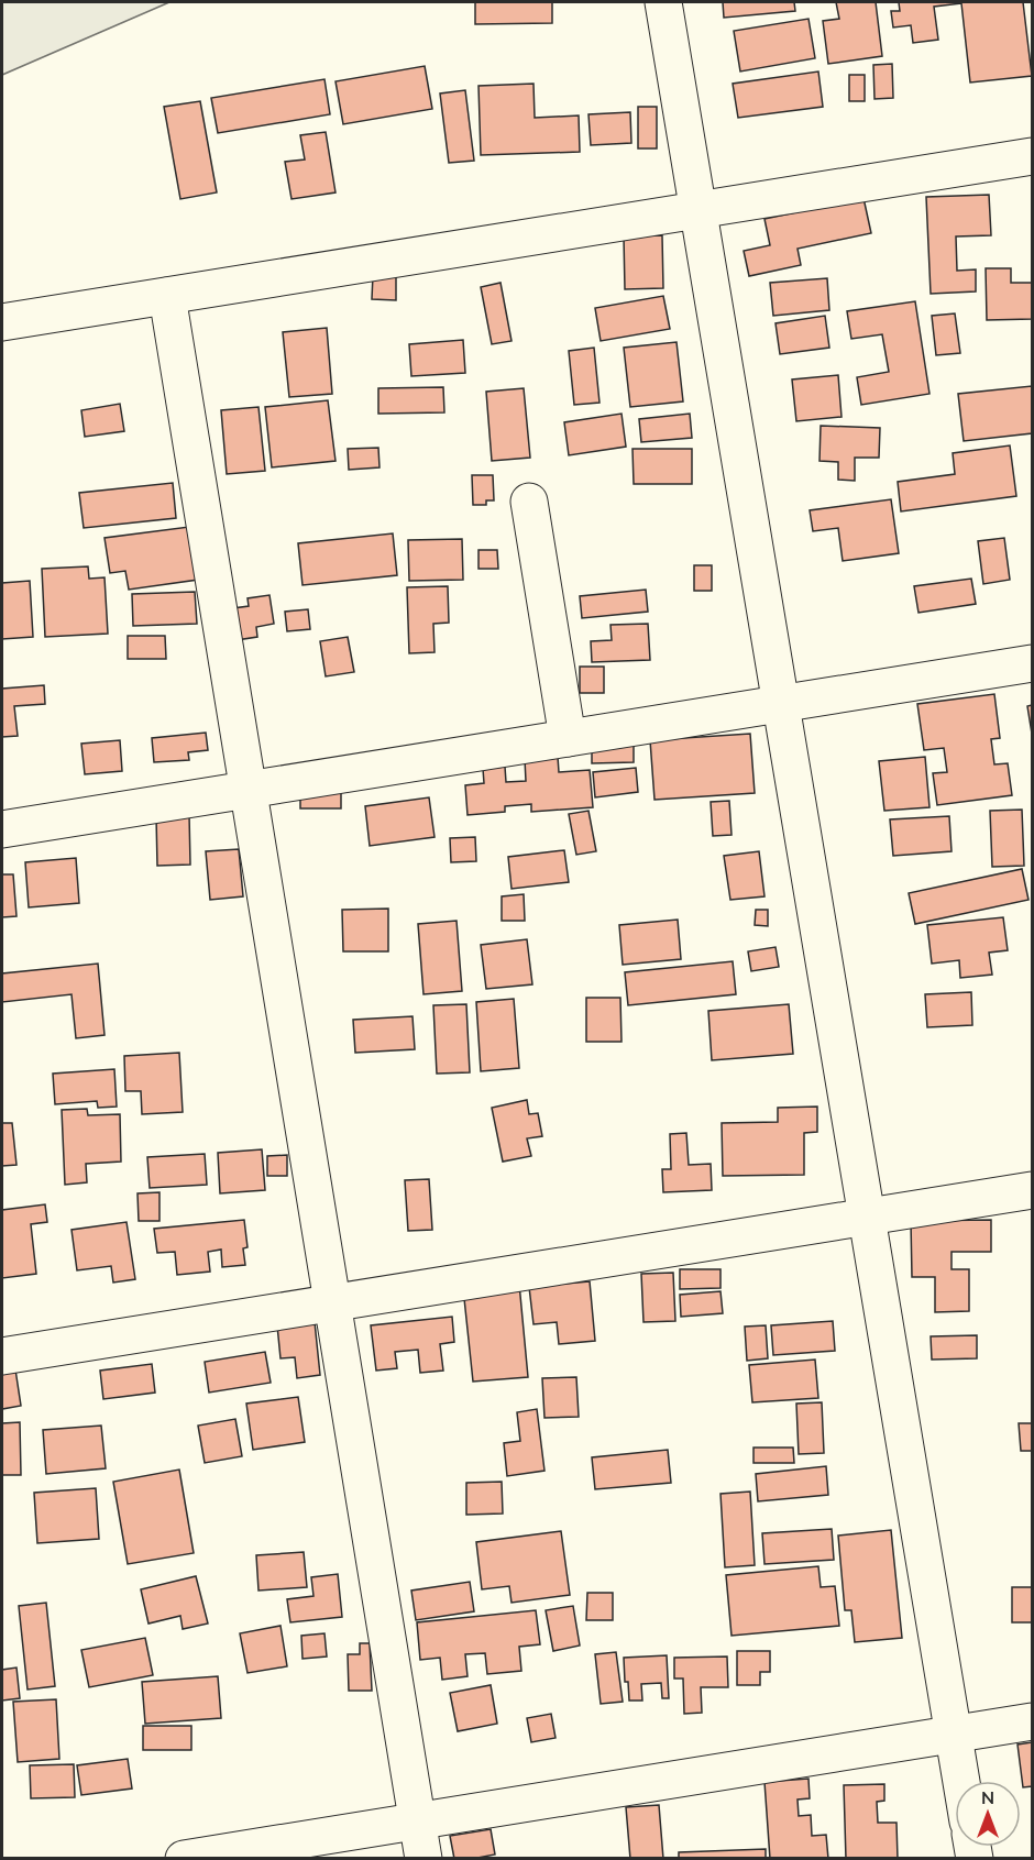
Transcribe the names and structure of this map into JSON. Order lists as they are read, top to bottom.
{
  "north": "top"
}
